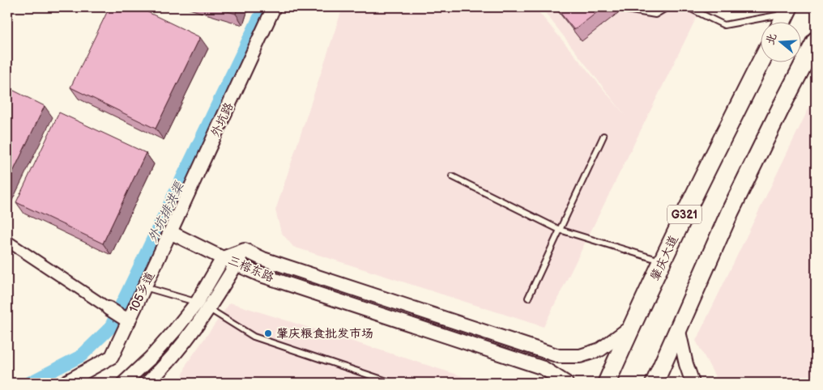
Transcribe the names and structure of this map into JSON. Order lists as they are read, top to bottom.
{
  "streets": {
    "highway": ["G321", "肇庆大道"],
    "street": ["外坑路", "三榕东路", "105乡道"]
  },
  "crossings": [
    ["外坑路", "105乡道"],
    ["肇庆大道", "三榕东路"]
  ],
  "water": ["外坑排洪渠"],
  "places": ["肇庆粮食批发市场"],
  "north": "left"
}
